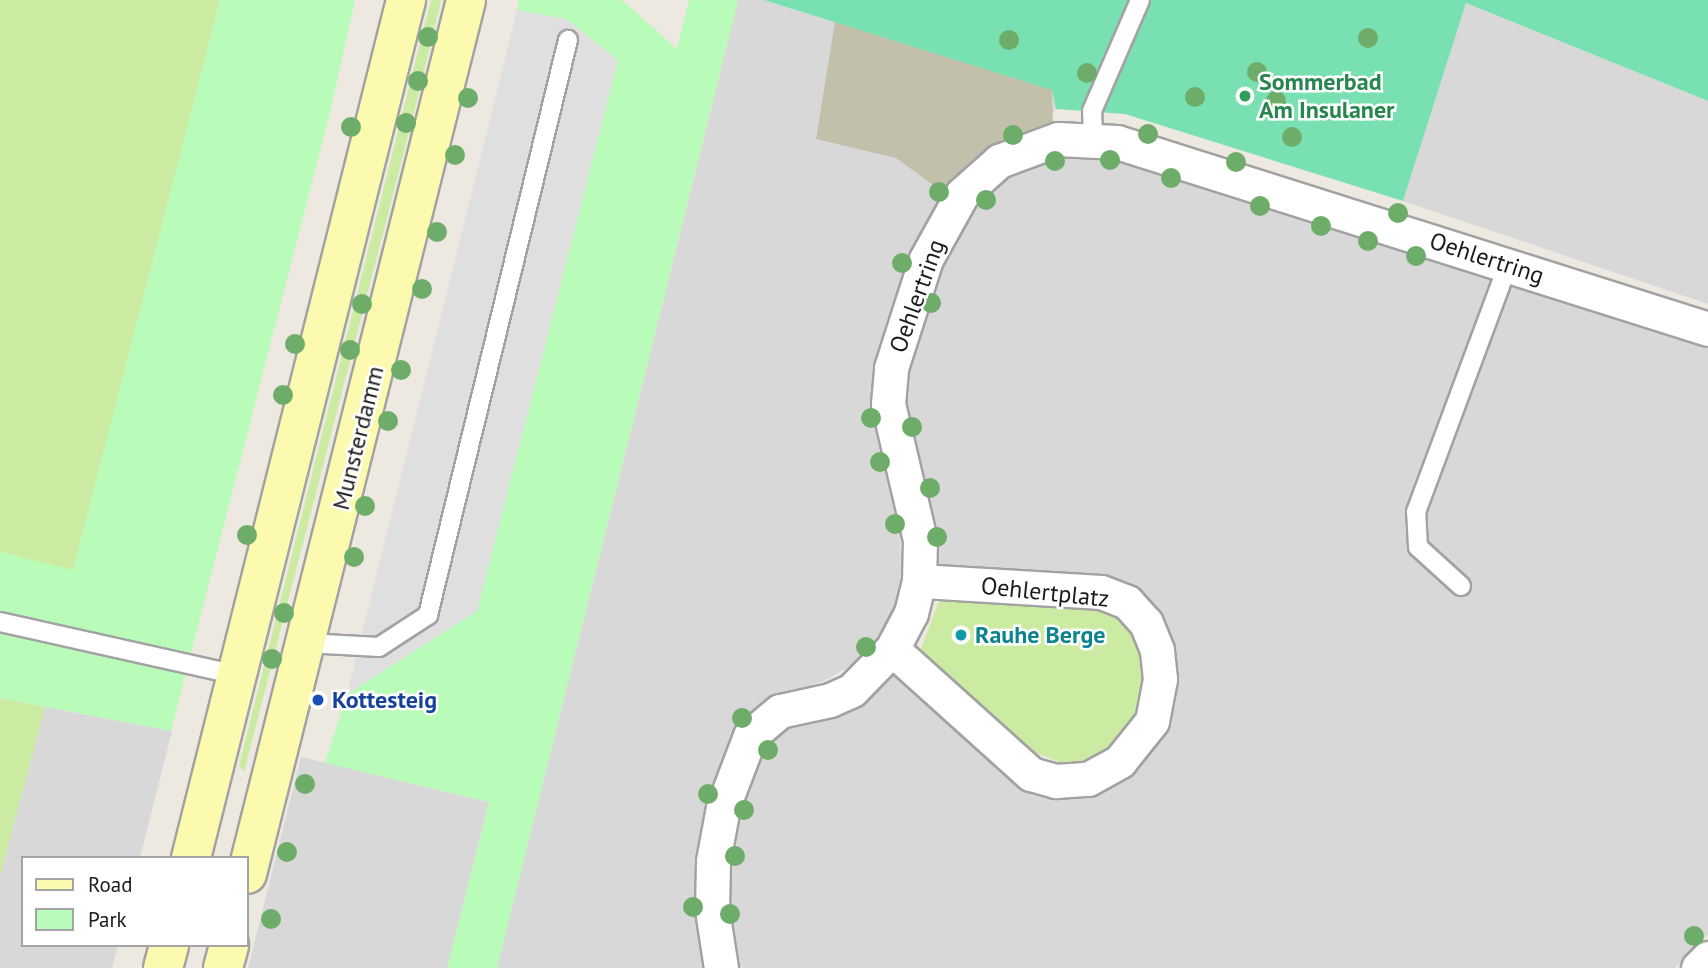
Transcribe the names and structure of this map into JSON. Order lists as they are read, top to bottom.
{
  "streets": {
    "main road": ["Munsterdamm"],
    "street": ["Oehlertring", "Oehlertplatz"]
  },
  "crossings": [
    ["Oehlertring", "Oehlertplatz"]
  ],
  "places": ["Sommerbad Am Insulaner", "Rauhe Berge", "Kottesteig"],
  "legend": ["Road", "Park"]
}
